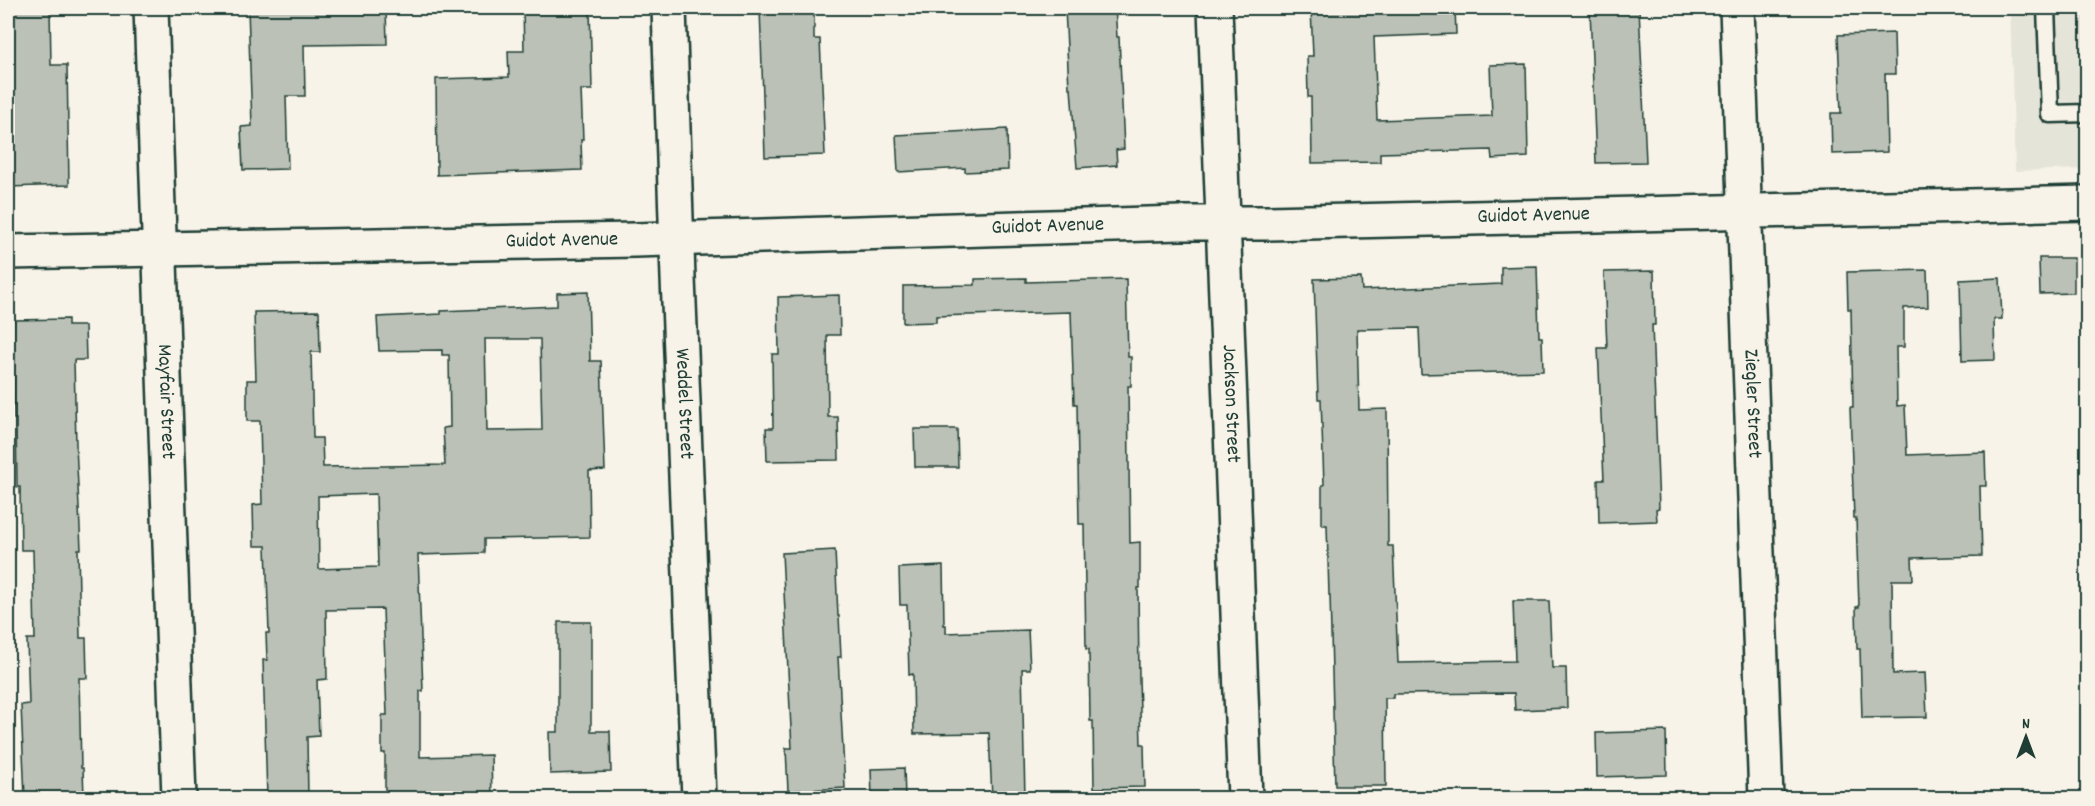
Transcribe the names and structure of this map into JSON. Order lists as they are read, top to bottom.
{
  "streets": {
    "street": [
      "Guidot Avenue",
      "Mayfair Street",
      "Weddel Street",
      "Jackson Street",
      "Ziegler Street"
    ]
  },
  "crossings": [
    ["Guidot Avenue", "Mayfair Street"],
    ["Guidot Avenue", "Weddel Street"],
    ["Guidot Avenue", "Jackson Street"],
    ["Guidot Avenue", "Ziegler Street"]
  ],
  "north": "top"
}
